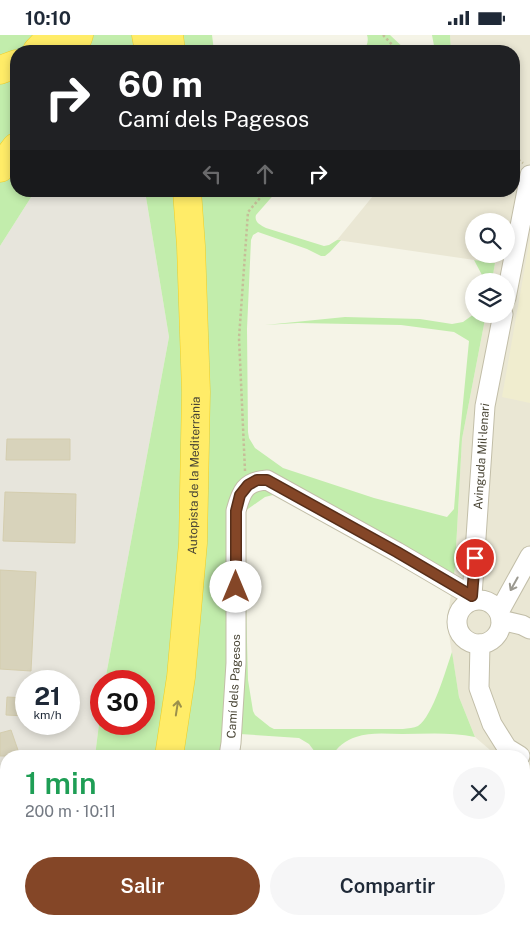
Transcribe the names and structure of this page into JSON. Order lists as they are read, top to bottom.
{
  "streets": {
    "highway": ["Autopista de la Mediterrània"],
    "street": ["Avinguda Mil·lenari", "Camí dels Pagesos"]
  },
  "one_way": ["Autopista de la Mediterrània"],
  "page": {
    "status": "10:10",
    "turn": ["60 m", "Camí dels Pagesos"],
    "speed": "21 km/h",
    "limit": "30",
    "heading": ["1 min", "200 m · 10:11"],
    "buttons": ["Salir", "Compartir"]
  }
}
